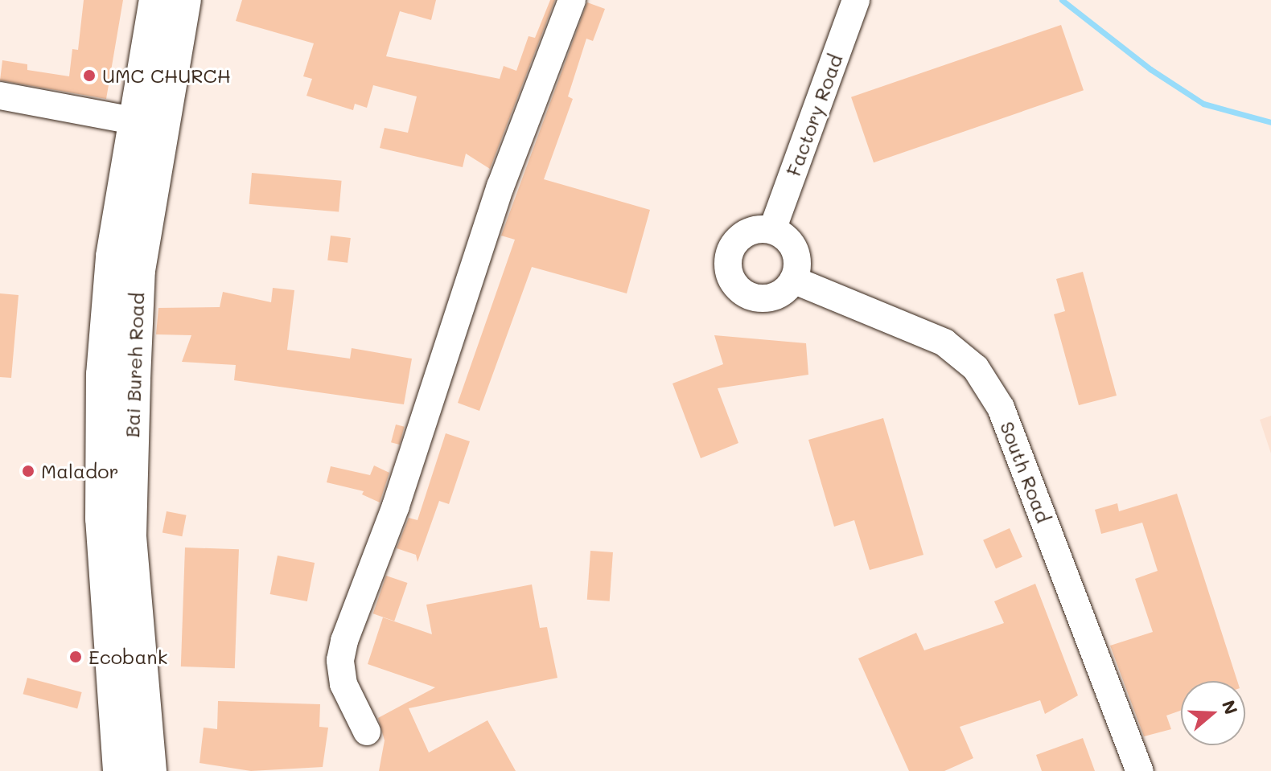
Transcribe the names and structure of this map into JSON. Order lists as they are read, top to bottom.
{
  "streets": {
    "highway": ["Bai Bureh Road"],
    "street": ["Factory Road", "South Road"]
  },
  "crossings": [
    ["Factory Road", "South Road"]
  ],
  "places": ["UMC CHURCH", "Malador", "Ecobank"],
  "north": "right"
}
